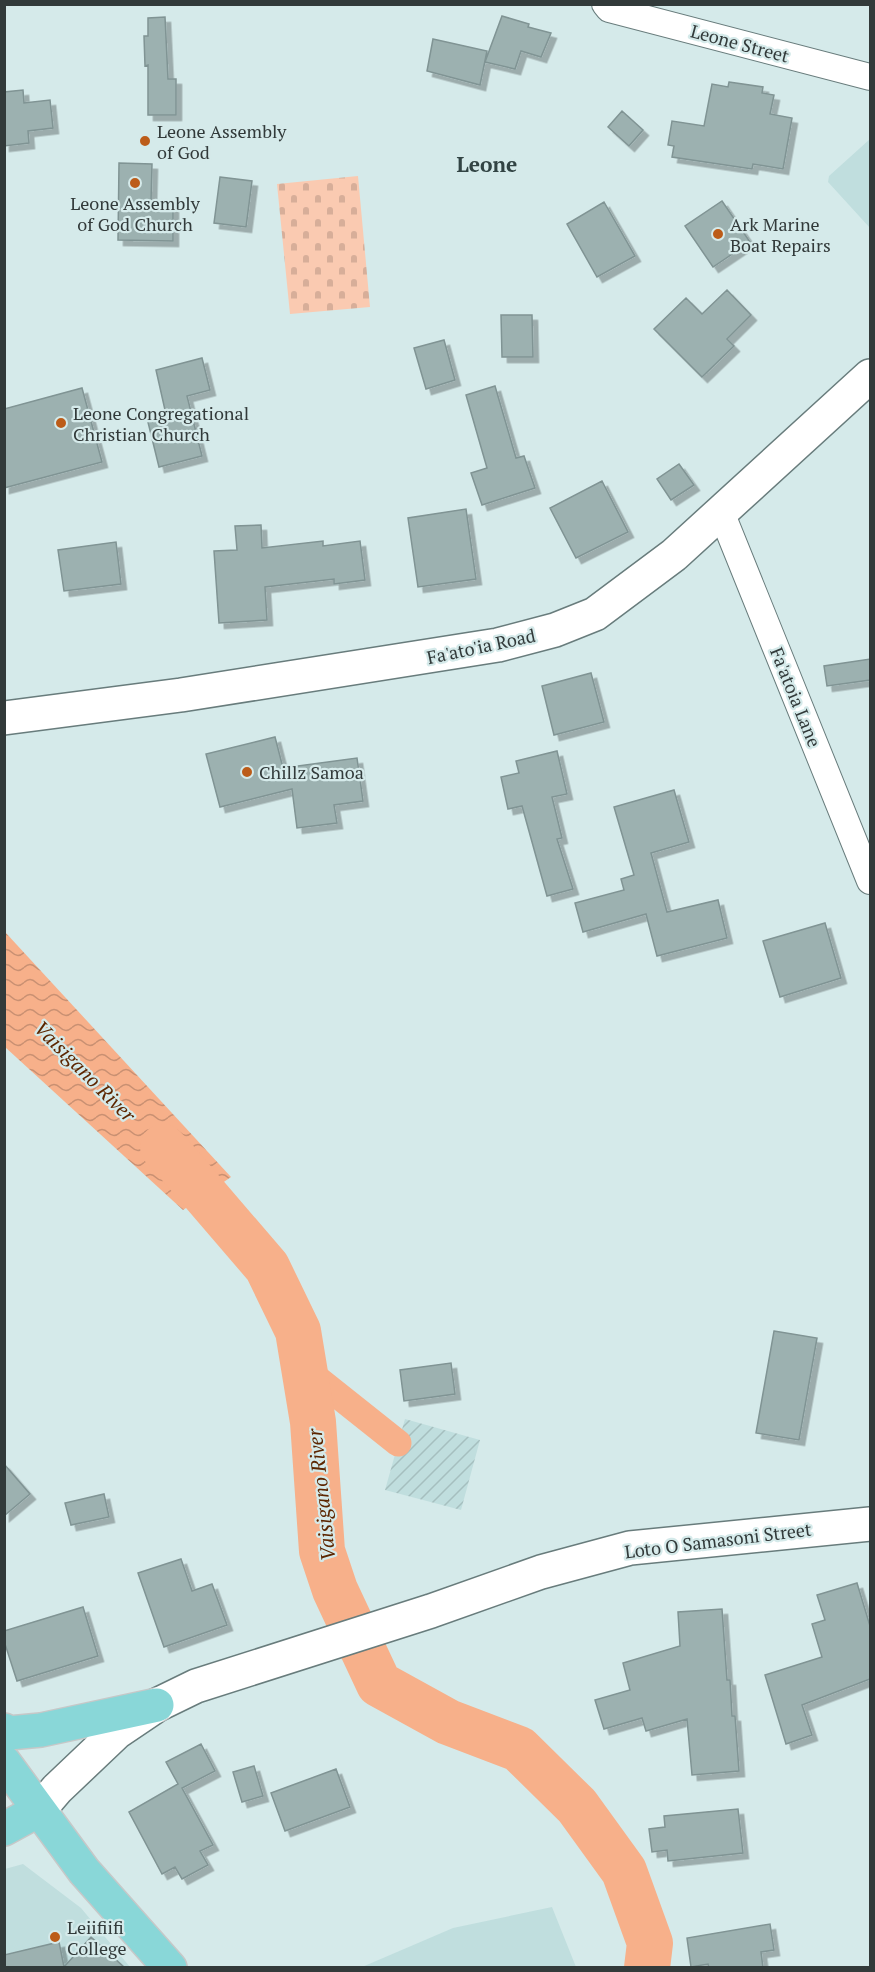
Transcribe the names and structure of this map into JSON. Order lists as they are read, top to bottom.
{
  "streets": {
    "main road": ["Fa'ato'ia Road", "Loto O Samasoni Street"],
    "street": ["Leone Street", "Fa'atoia Lane"]
  },
  "crossings": [
    ["Fa'ato'ia Road", "Fa'atoia Lane"]
  ],
  "districts": ["Leone"],
  "water": ["Vaisigano River"],
  "places": [
    "Leone Assembly of God",
    "Leone Assembly of God Church",
    "Ark Marine Boat Repairs",
    "Leone Congregational Christian Church",
    "Chillz Samoa",
    "Leiifiifi College"
  ]
}
